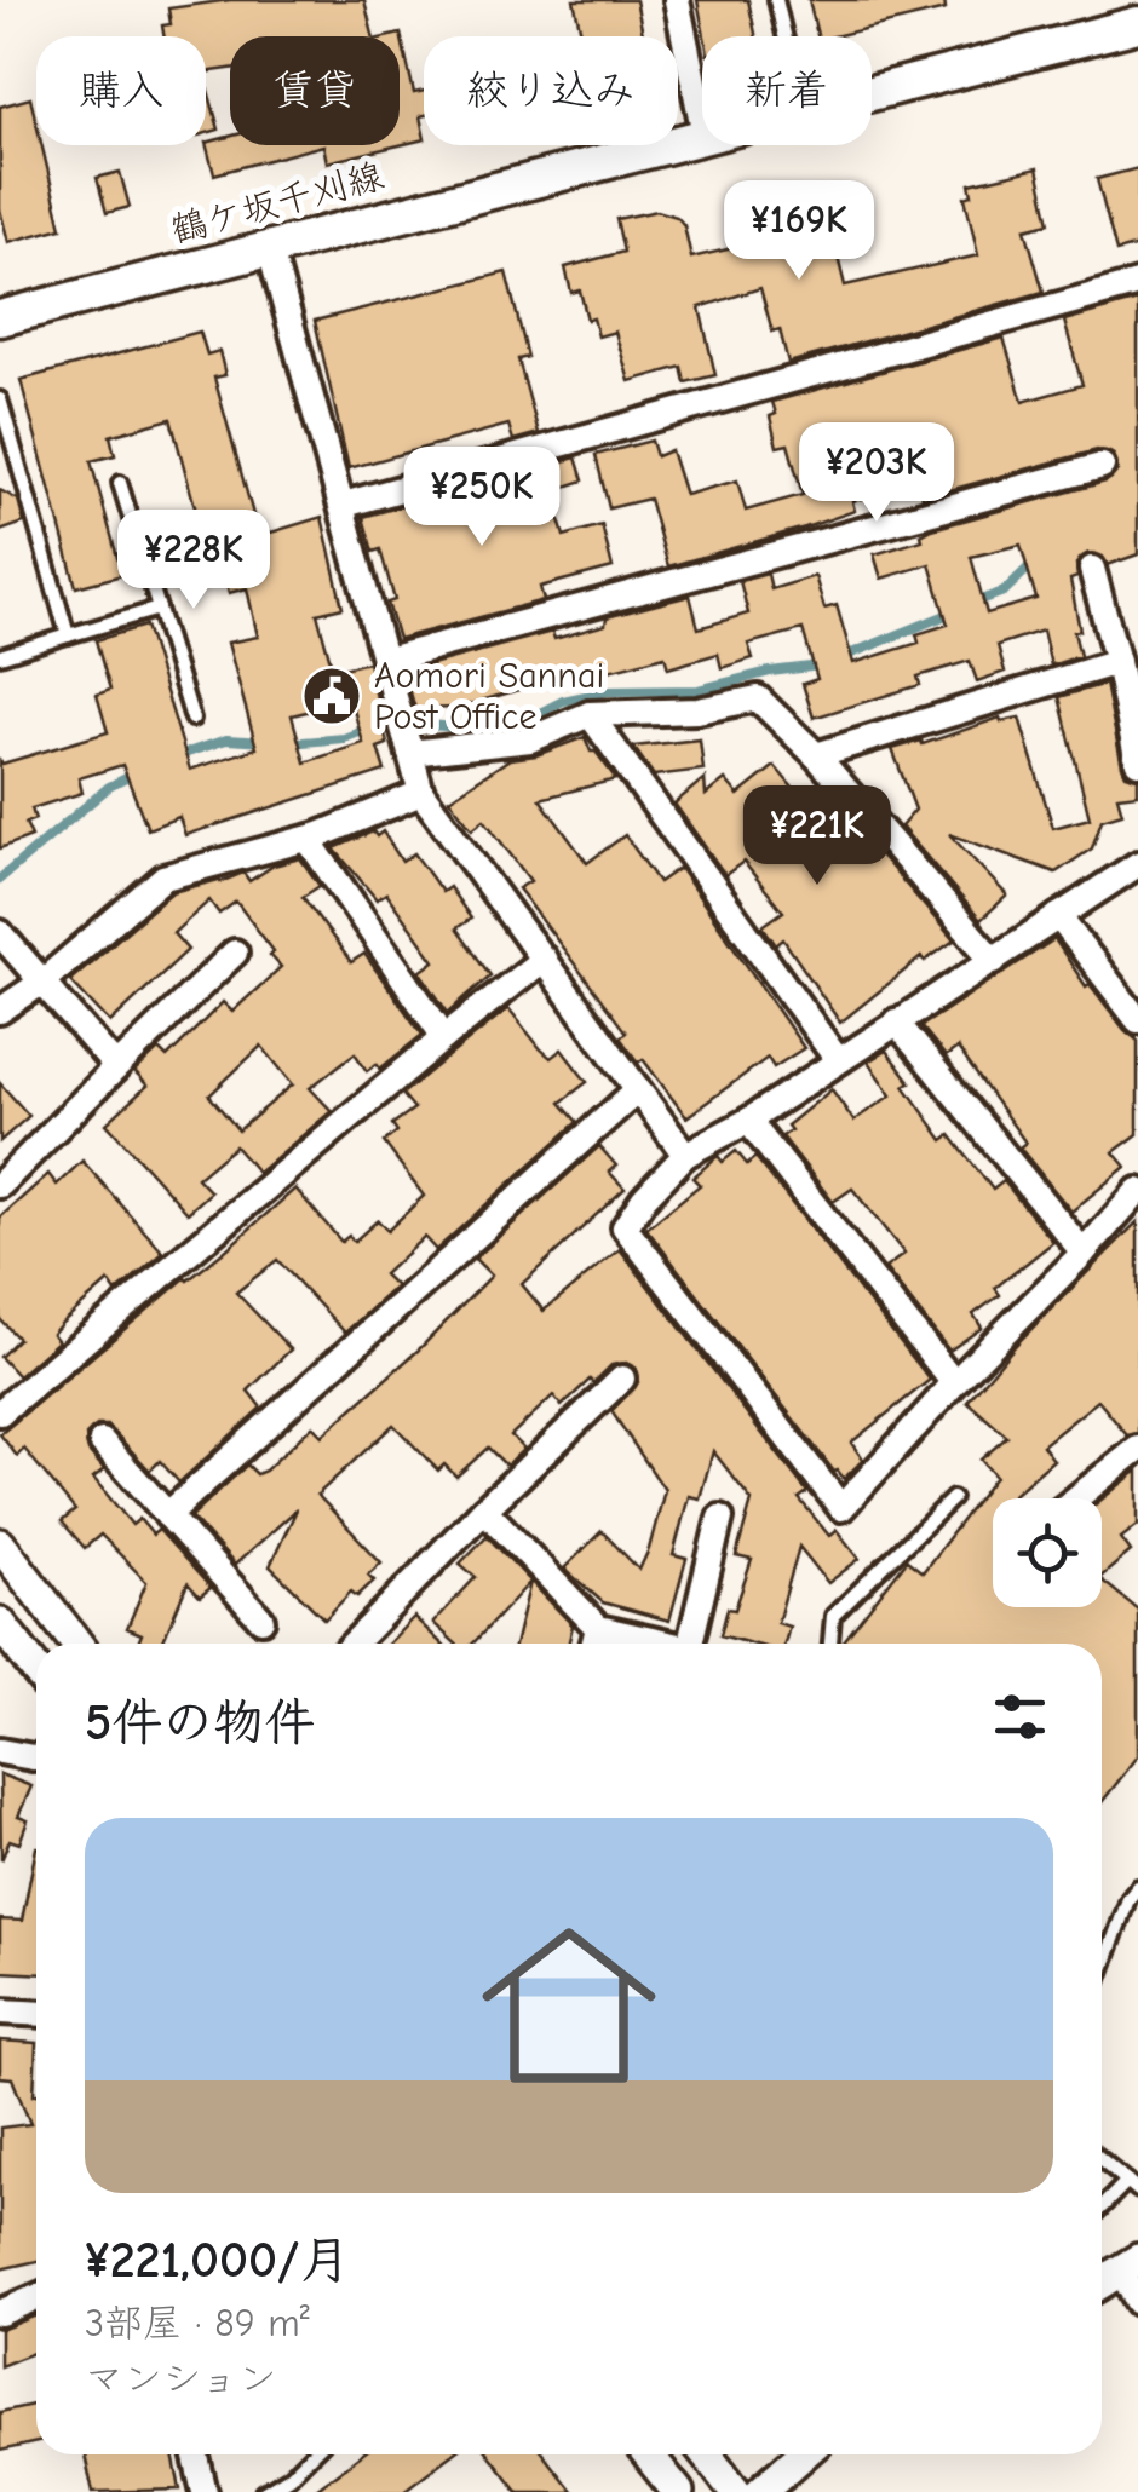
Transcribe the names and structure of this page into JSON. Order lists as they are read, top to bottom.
{
  "streets": {
    "main road": ["鶴ケ坂千刈線"]
  },
  "places": {
    "public building": ["Aomori Sannai Post Office"]
  },
  "page": {
    "chip": [
      "購入",
      "賃貸",
      "絞り込み",
      "新着"
    ],
    "price": [
      "¥169K",
      "¥203K",
      "¥250K",
      "¥228K",
      "¥221K"
    ],
    "heading": "5件の物件",
    "list": [
      {
        "name": "¥221,000/月",
        "note": "3部屋 · 89 m² · マンション"
      }
    ]
  }
}
